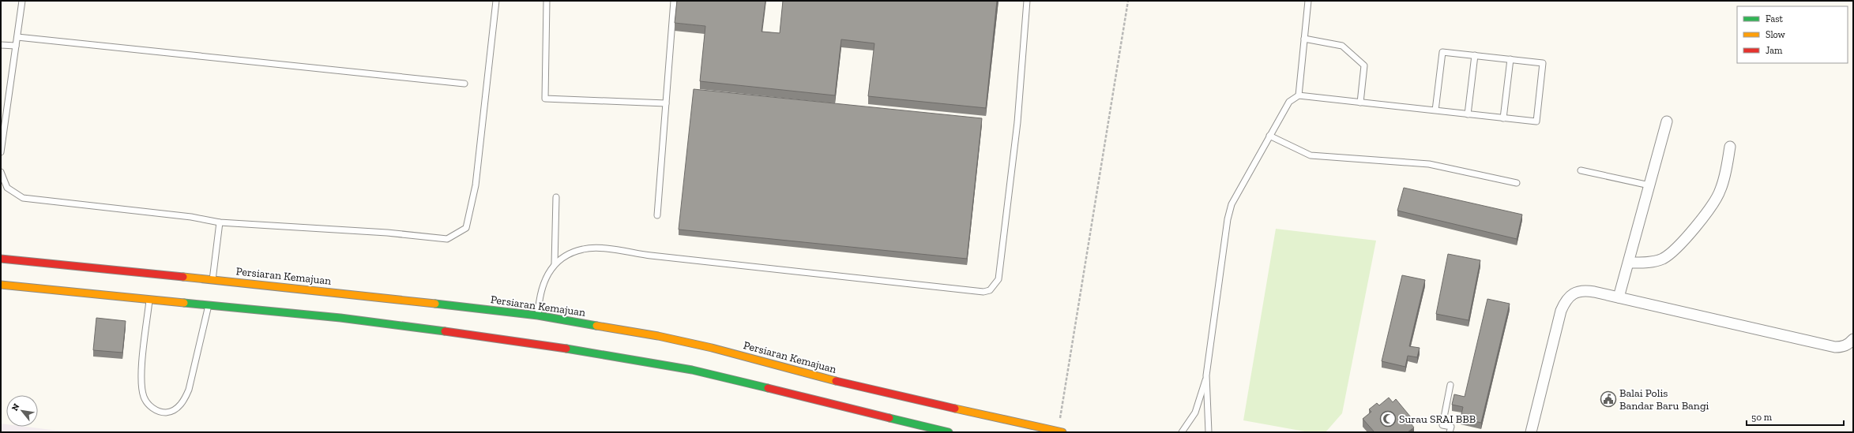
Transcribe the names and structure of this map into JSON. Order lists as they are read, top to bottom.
{
  "streets": {
    "main road": ["Persiaran Kemajuan"]
  },
  "places": {
    "public building": ["Balai Polis Bandar Baru Bangi"],
    "mosque": ["Surau SRAI BBB"]
  },
  "legend": ["Fast", "Slow", "Jam"],
  "scale_bar": "50 m",
  "north": "top left"
}
